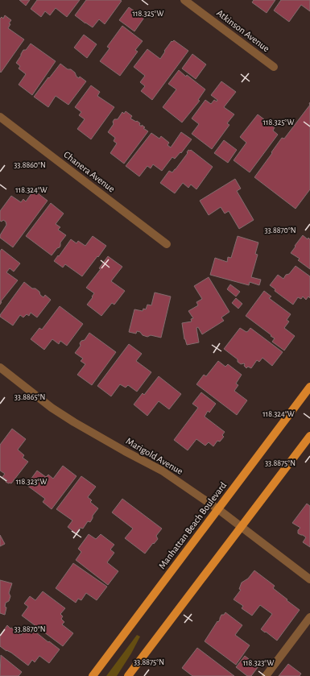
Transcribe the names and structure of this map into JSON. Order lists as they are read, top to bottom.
{
  "streets": {
    "main road": ["Manhattan Beach Boulevard"],
    "street": ["Atkinson Avenue", "Chanera Avenue", "Marigold Avenue"]
  },
  "crossings": [
    ["Marigold Avenue", "Manhattan Beach Boulevard"]
  ],
  "coordinates": [
    "118.325°W",
    "33.8860°N",
    "118.324°W",
    "33.8870°N",
    "33.8865°N",
    "33.8875°N",
    "118.323°W"
  ]
}
